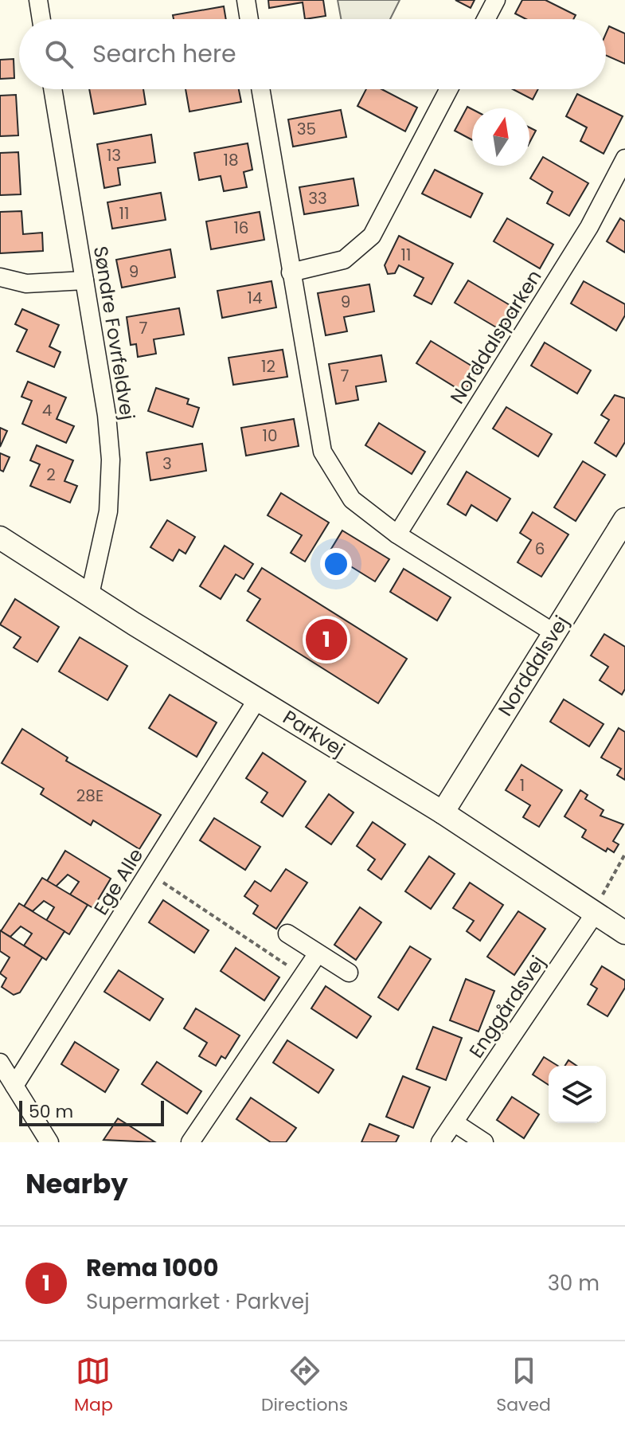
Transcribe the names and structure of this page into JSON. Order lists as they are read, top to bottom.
{
  "streets": {
    "street": [
      "Søndre Fovrfeldvej",
      "Norddalsparken",
      "Norddalsvej",
      "Parkvej",
      "Ege Alle",
      "Enggårdsvej"
    ]
  },
  "crossings": [
    ["Søndre Fovrfeldvej", "Parkvej"],
    ["Norddalsvej", "Parkvej"],
    ["Parkvej", "Ege Alle"],
    ["Parkvej", "Enggårdsvej"]
  ],
  "house_numbers": [
    "35",
    "13",
    "18",
    "33",
    "11",
    "16",
    "11",
    "9",
    "14",
    "9",
    "7",
    "12",
    "7",
    "4",
    "10",
    "3",
    "2",
    "6",
    "1",
    "28E"
  ],
  "scale_bar": "50 m",
  "north": "top",
  "page": {
    "search": "Search here",
    "pins": "1",
    "scale": "50 m",
    "heading": "Nearby",
    "list": [
      {
        "mark": "1",
        "name": "Rema 1000",
        "note": "Supermarket · Parkvej",
        "value": "30 m"
      }
    ],
    "nav": ["Map", "Directions", "Saved"]
  }
}
